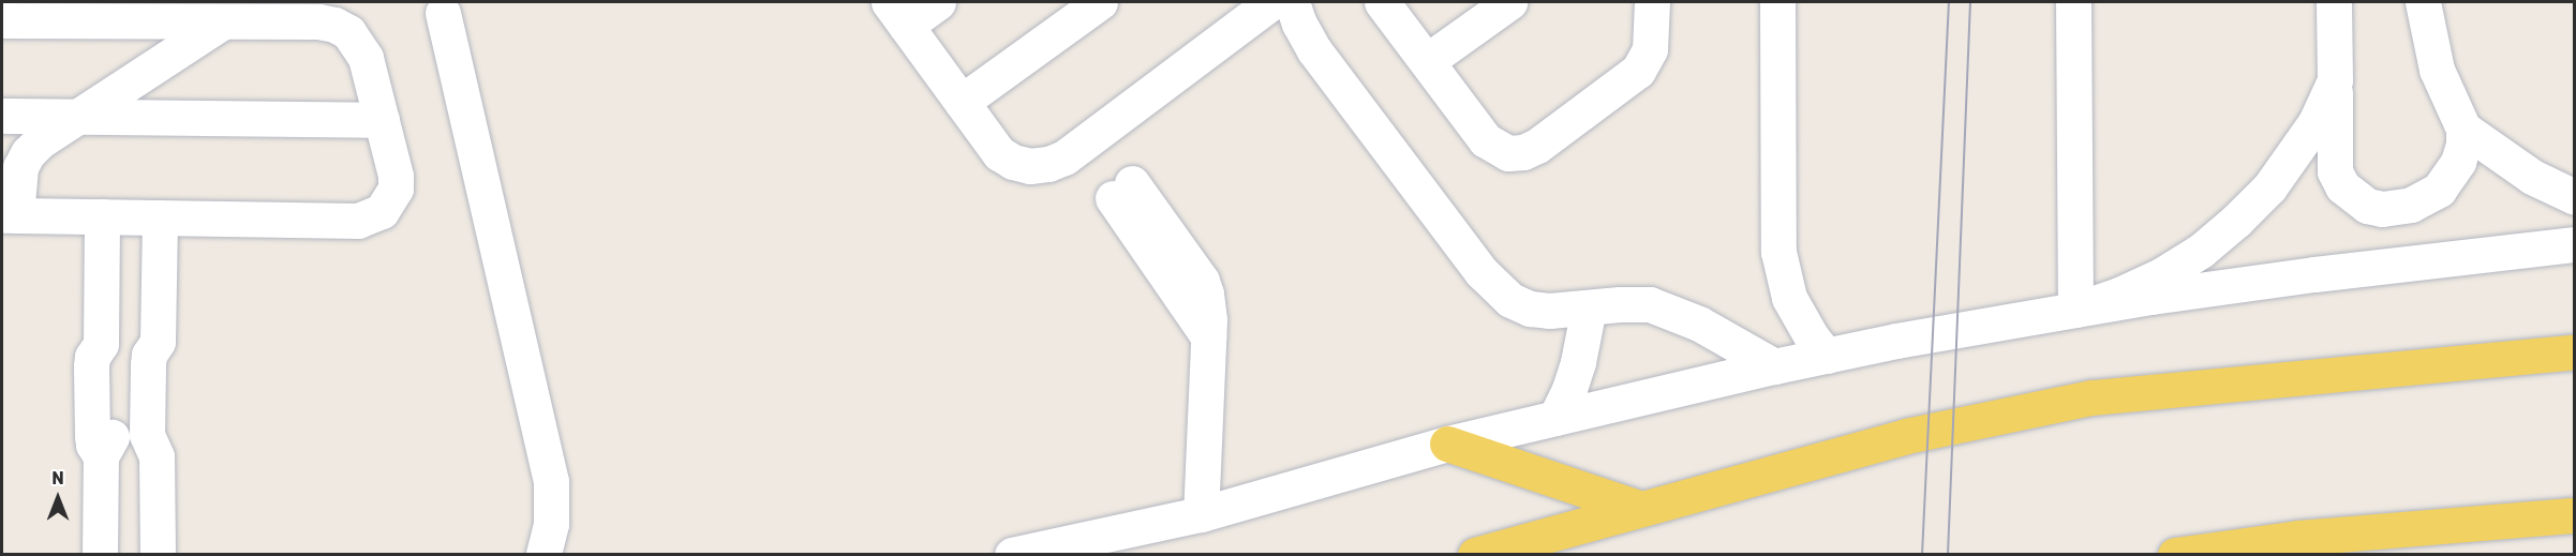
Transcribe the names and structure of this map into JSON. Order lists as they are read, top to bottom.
{
  "north": "top"
}
